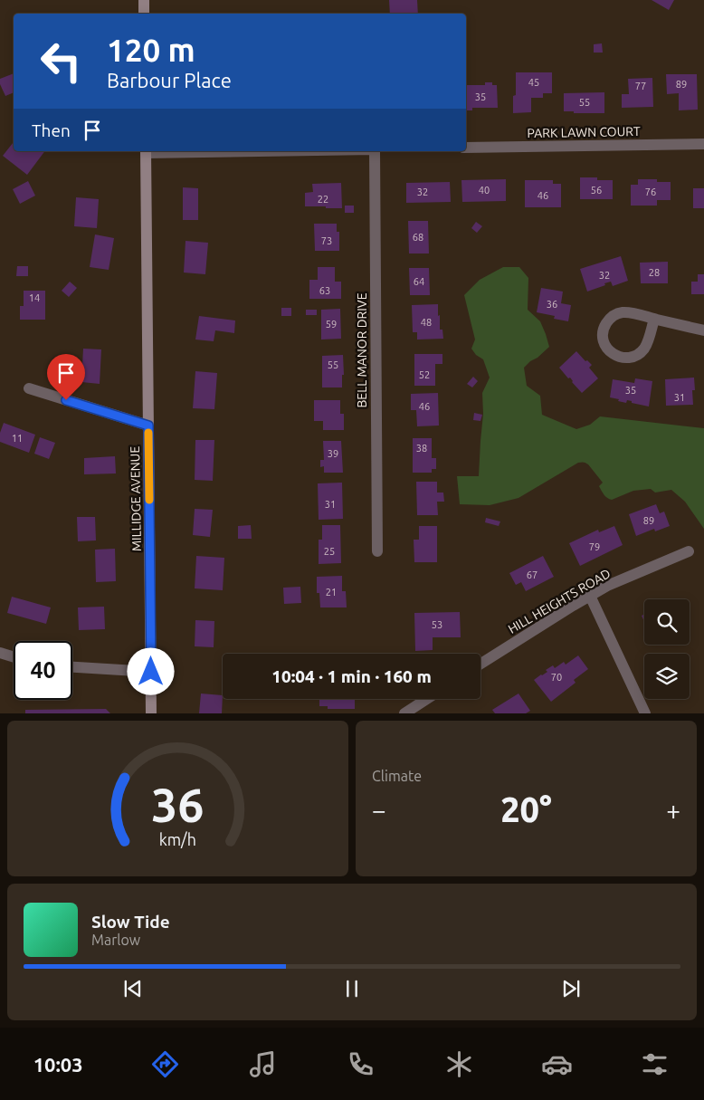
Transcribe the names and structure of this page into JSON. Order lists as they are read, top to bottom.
{
  "streets": {
    "street": [
      "PARK LAWN COURT",
      "BELL MANOR DRIVE",
      "MILLIDGE AVENUE",
      "HILL HEIGHTS ROAD"
    ]
  },
  "house_numbers": [
    "45",
    "89",
    "77",
    "35",
    "55",
    "40",
    "56",
    "32",
    "76",
    "46",
    "22",
    "68",
    "73",
    "28",
    "32",
    "64",
    "63",
    "14",
    "36",
    "48",
    "59",
    "55",
    "52",
    "35",
    "31",
    "46",
    "11",
    "38",
    "39",
    "31",
    "89",
    "79",
    "25",
    "67",
    "21",
    "53",
    "70"
  ],
  "page": {
    "turn": ["120 m", "Barbour Place"],
    "then": "Then",
    "limit": "40",
    "trip": "10:04 · 1 min · 160 m",
    "tile": "Climate",
    "heat": ["−", "20°", "+"],
    "song": ["Slow Tide", "Marlow"],
    "tabs": "10:03",
    "gauge": ["36", "km/h"]
  }
}
